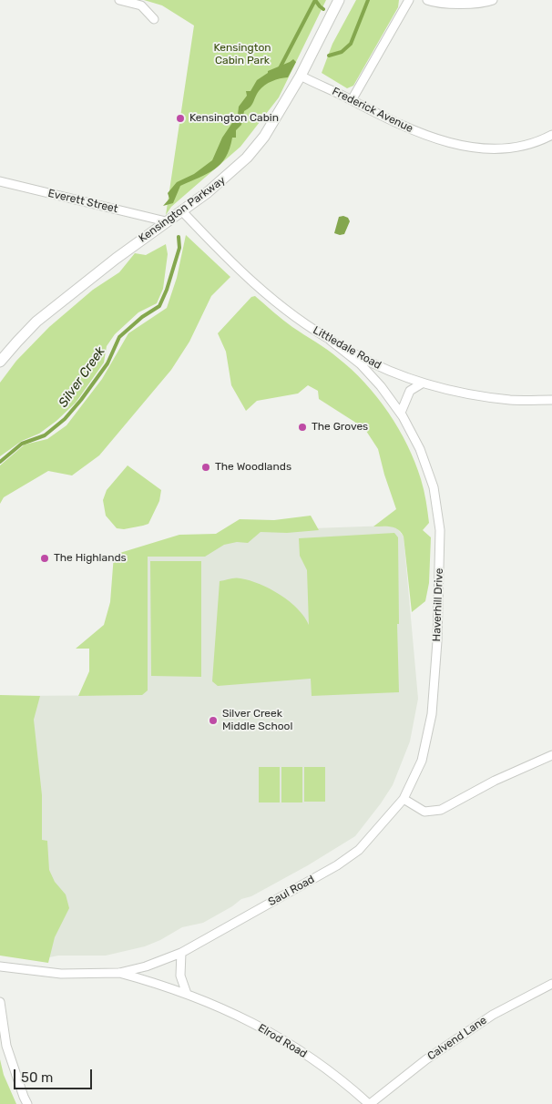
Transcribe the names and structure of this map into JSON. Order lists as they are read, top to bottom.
{
  "streets": {
    "street": [
      "Frederick Avenue",
      "Everett Street",
      "Kensington Parkway",
      "Littledale Road",
      "Haverhill Drive",
      "Saul Road",
      "Calvend Lane",
      "Elrod Road"
    ]
  },
  "crossings": [
    ["Frederick Avenue", "Kensington Parkway"],
    ["Everett Street", "Kensington Parkway"],
    ["Kensington Parkway", "Littledale Road"],
    ["Littledale Road", "Haverhill Drive"],
    ["Haverhill Drive", "Saul Road"],
    ["Saul Road", "Elrod Road"],
    ["Calvend Lane", "Elrod Road"]
  ],
  "water": ["Silver Creek"],
  "parks": ["Kensington Cabin Park"],
  "places": [
    "Kensington Cabin",
    "The Groves",
    "The Woodlands",
    "The Highlands",
    "Silver Creek Middle School"
  ],
  "scale_bar": "50 m"
}
